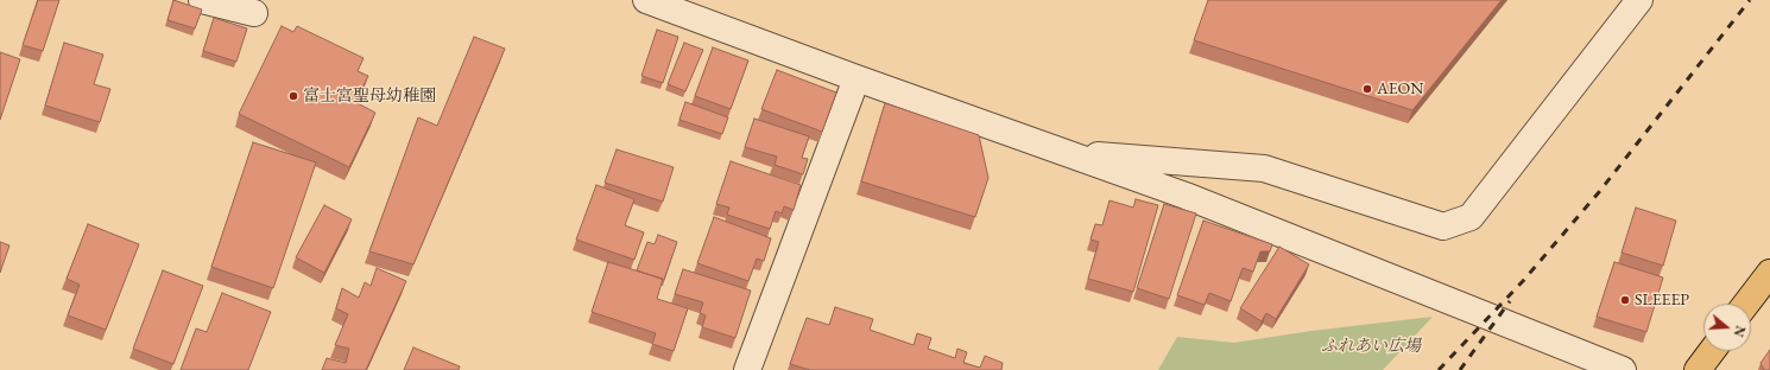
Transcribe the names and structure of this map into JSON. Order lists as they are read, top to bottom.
{
  "parks": ["ふれあい広場"],
  "places": ["AEON", "富士宮聖母幼稚園", "SLEEEP"],
  "north": "right"
}
